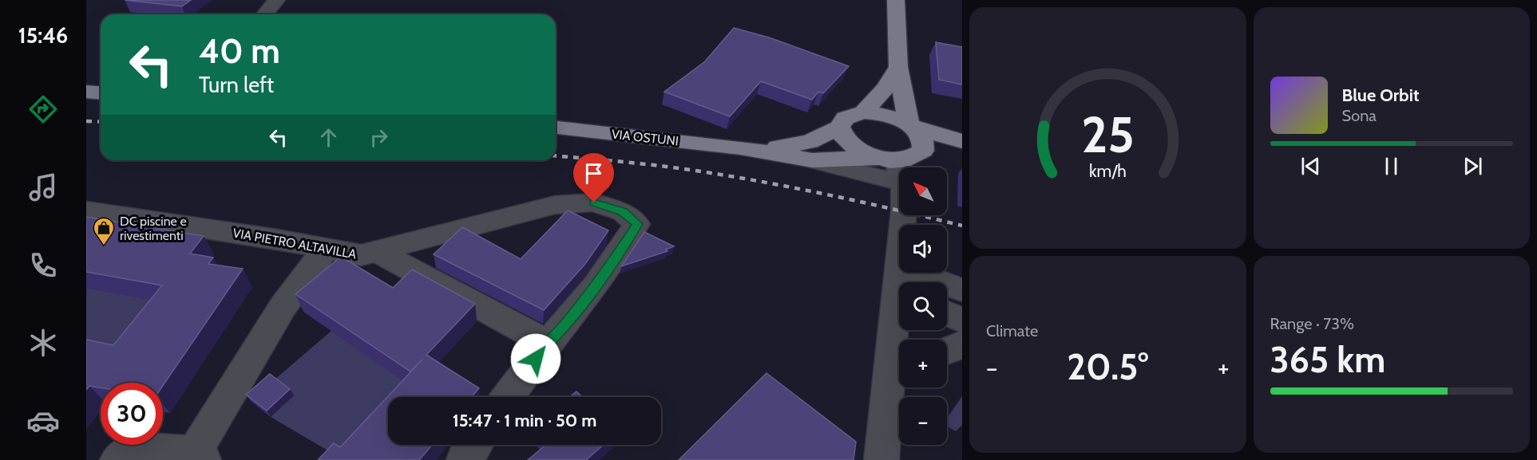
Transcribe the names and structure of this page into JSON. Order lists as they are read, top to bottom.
{
  "streets": {
    "main road": ["VIA OSTUNI"],
    "street": ["VIA PIETRO ALTAVILLA"]
  },
  "places": {
    "shop": ["DC piscine e rivestimenti"]
  },
  "north": "top left",
  "page": {
    "tabs": "15:46",
    "turn": ["40 m", "Turn left"],
    "song": ["Blue Orbit", "Sona"],
    "map_buttons": ["+", "−"],
    "tile": [
      "Climate",
      ["Range · 73%", "365 km"]
    ],
    "heat": ["−", "20.5°", "+"],
    "limit": "30",
    "trip": "15:47 · 1 min · 50 m",
    "gauge": ["25", "km/h"]
  }
}
